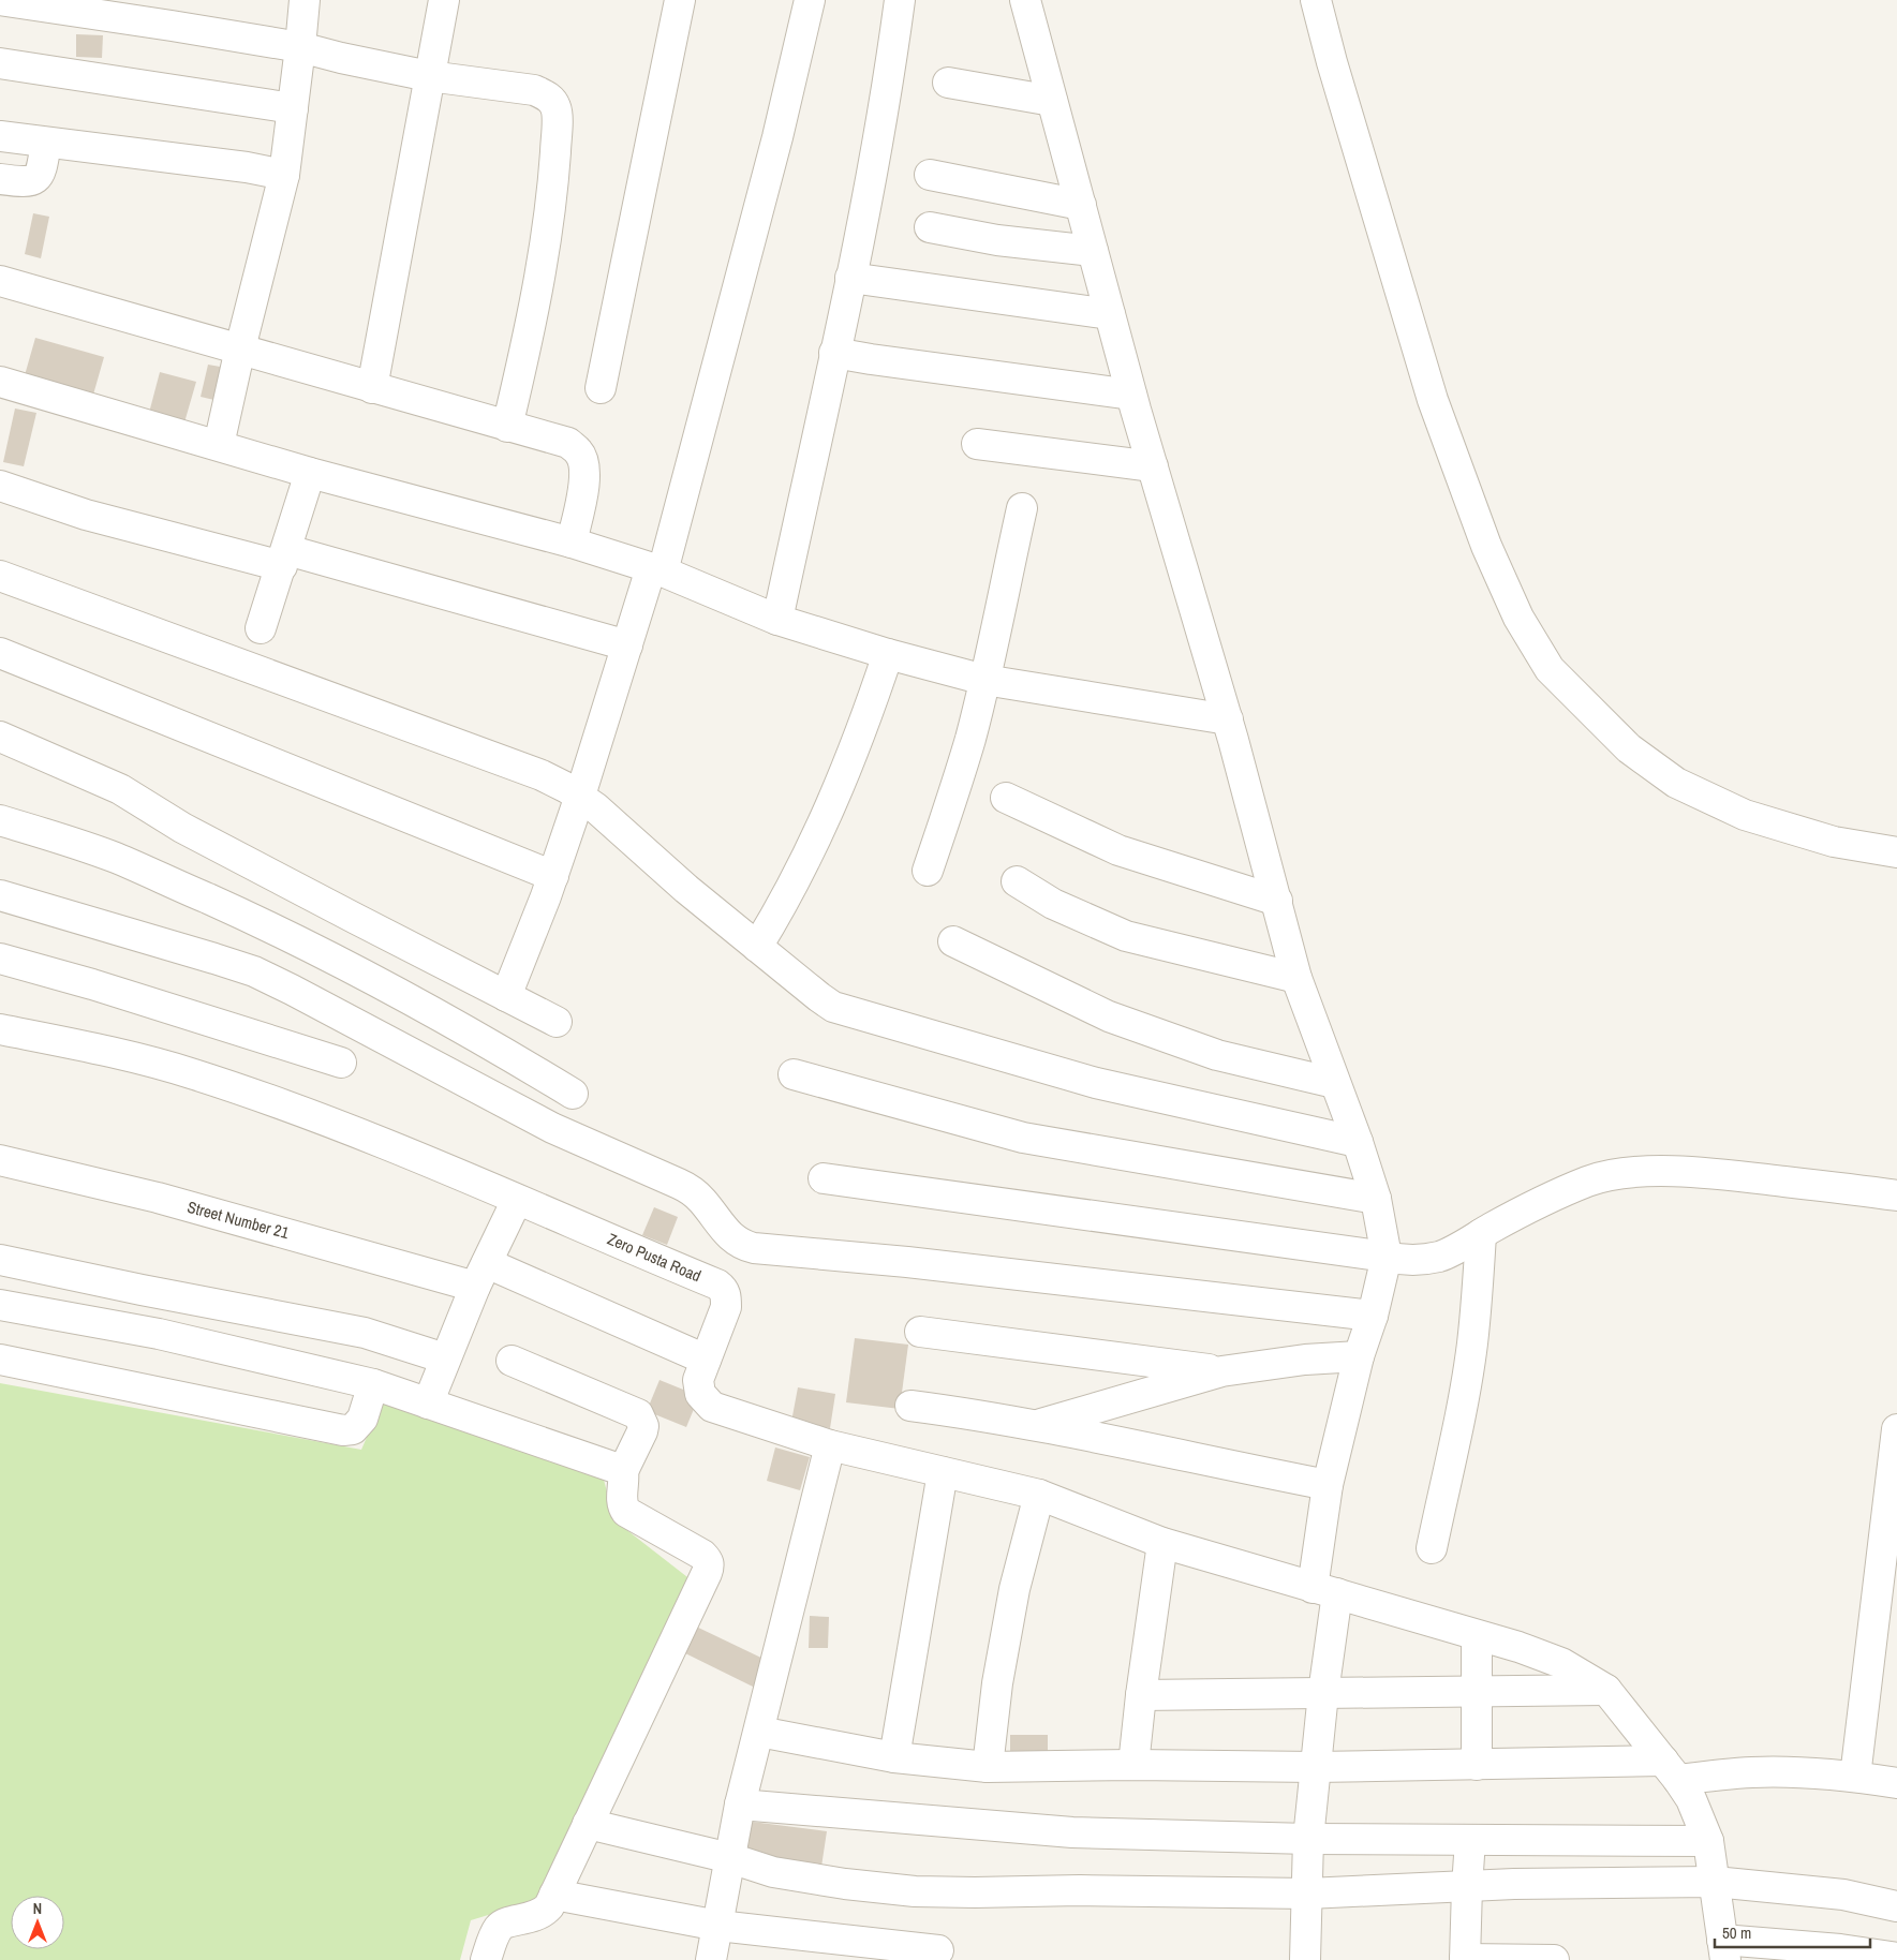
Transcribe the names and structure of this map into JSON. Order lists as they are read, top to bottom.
{
  "streets": {
    "street": ["Street Number 21", "Zero Pusta Road"]
  },
  "crossings": [
    ["Street Number 21", "Zero Pusta Road"]
  ],
  "scale_bar": "50 m",
  "north": "top"
}
